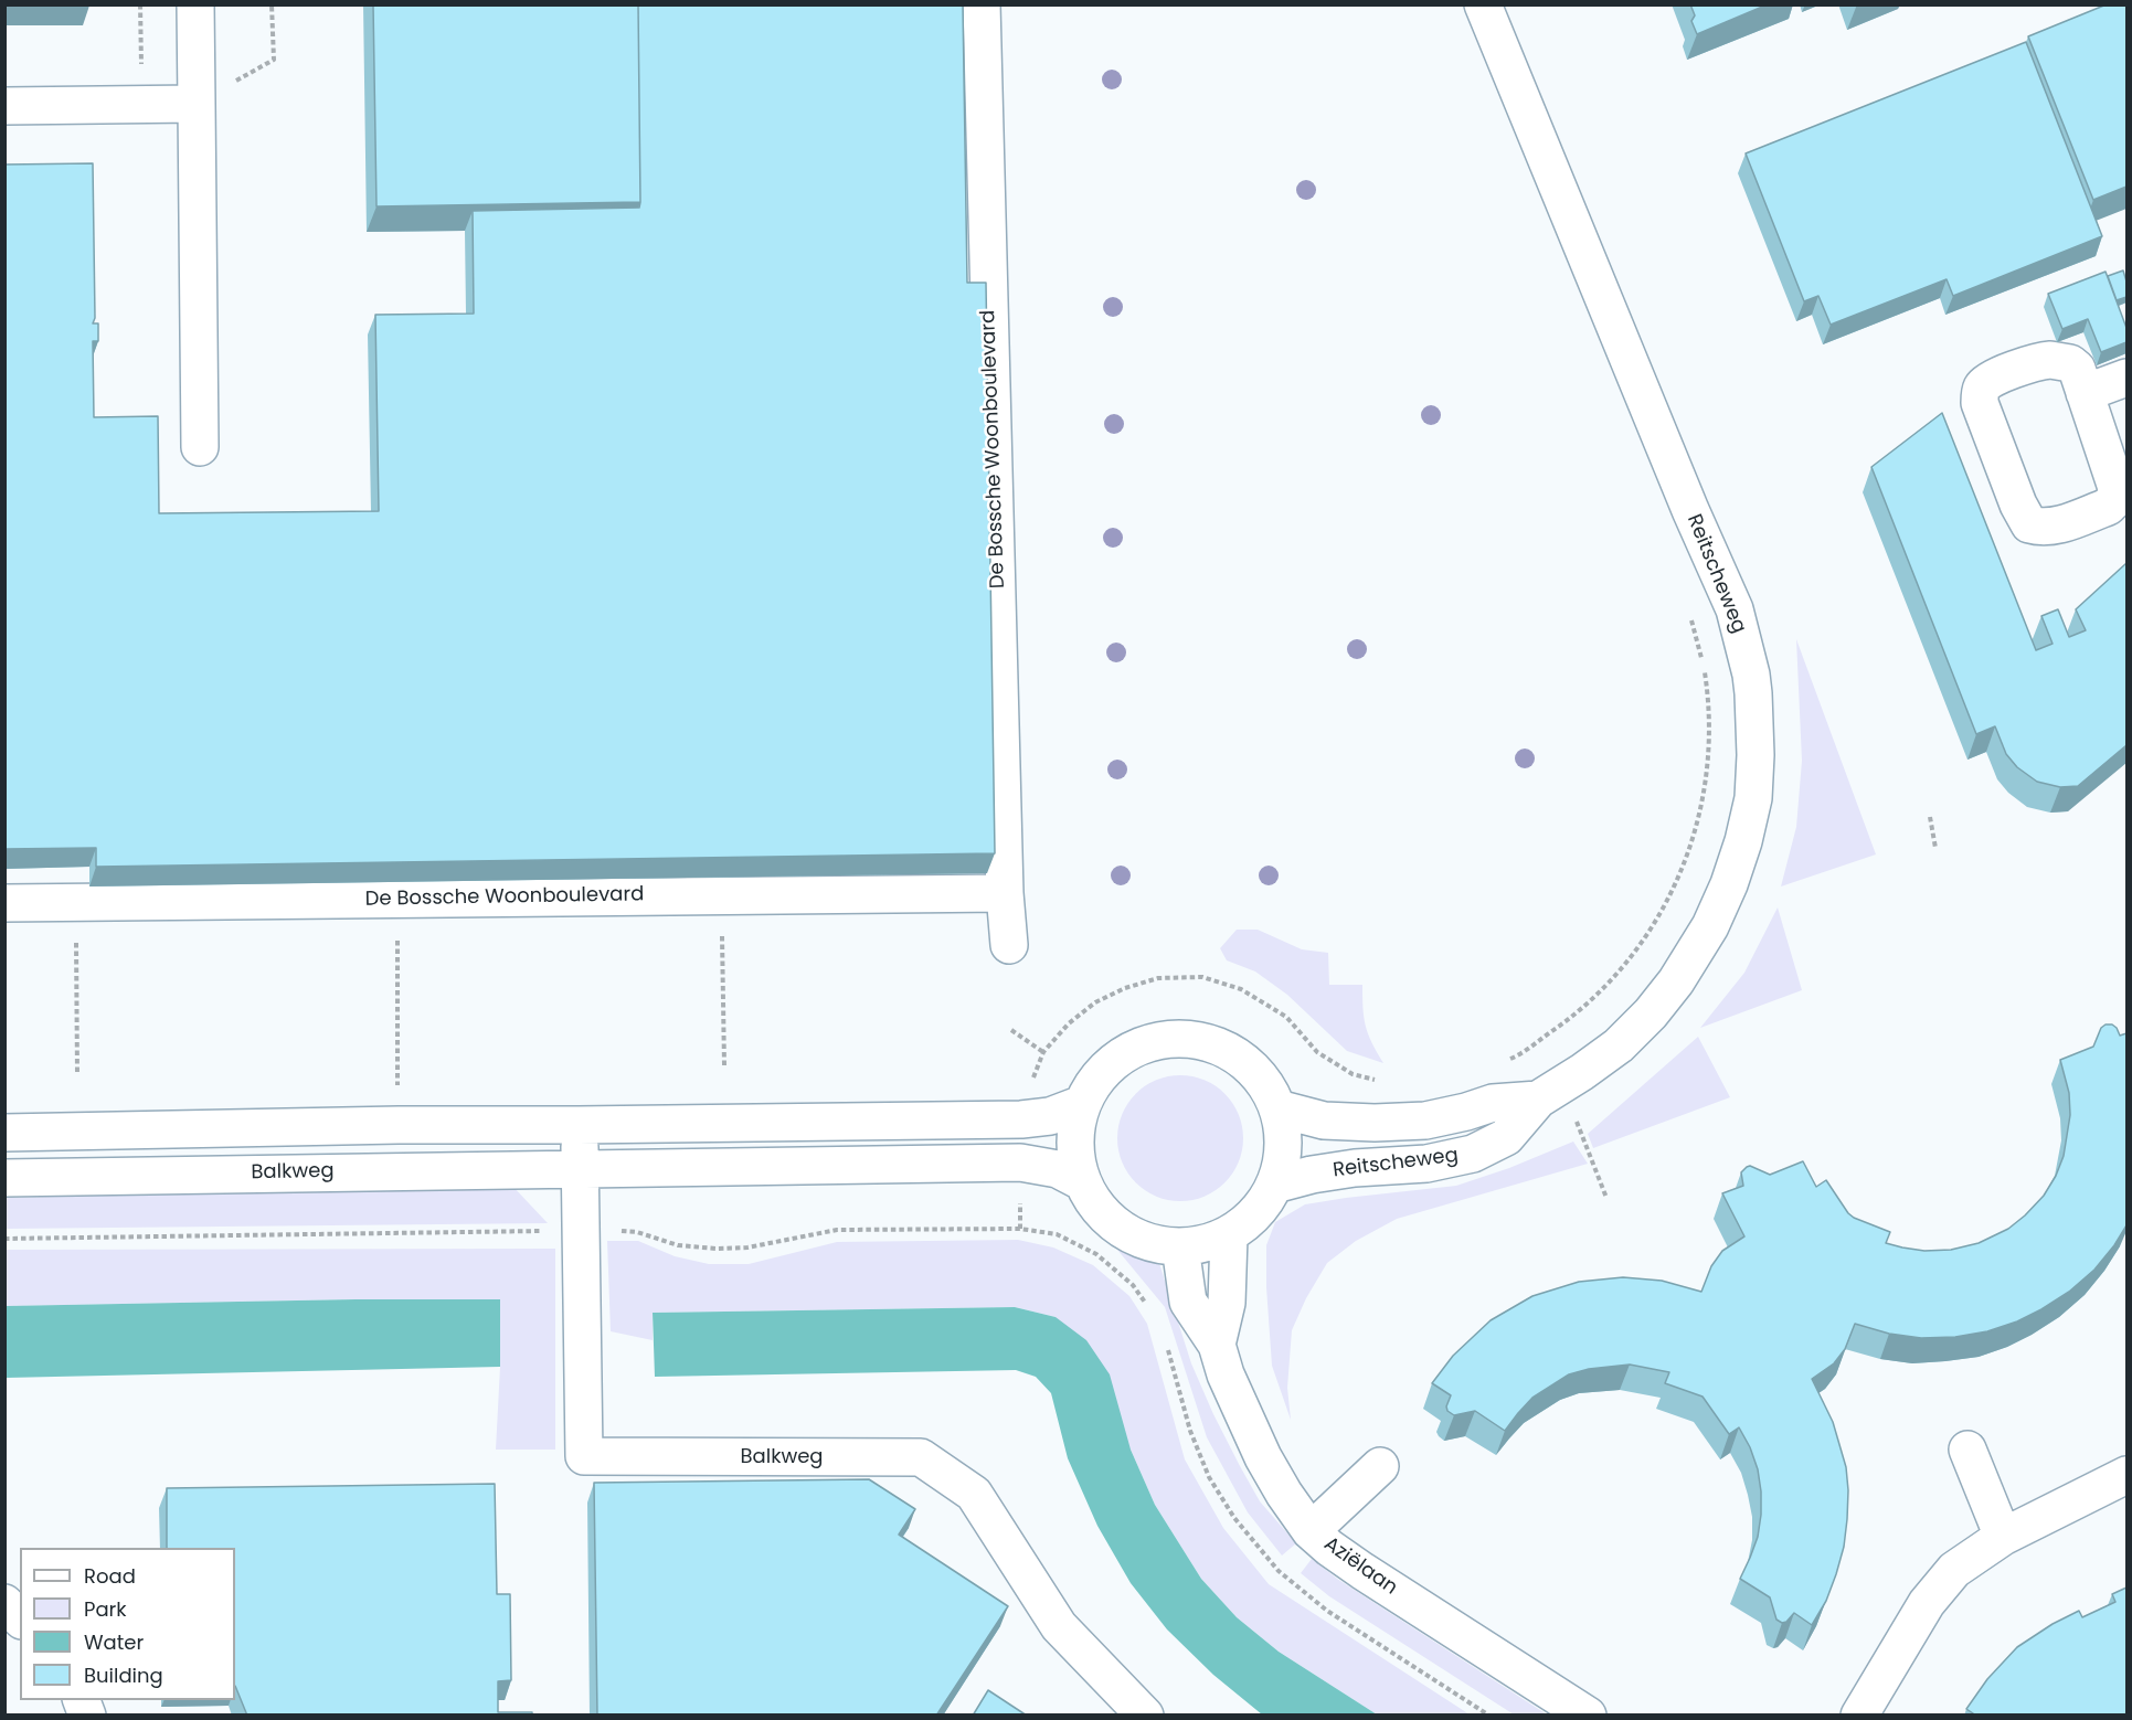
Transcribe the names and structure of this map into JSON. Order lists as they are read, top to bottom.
{
  "streets": {
    "street": [
      "De Bossche Woonboulevard",
      "Reitscheweg",
      "Balkweg",
      "Aziëlaan"
    ]
  },
  "crossings": [
    ["Reitscheweg", "Balkweg"],
    ["Reitscheweg", "Aziëlaan"],
    ["Balkweg", "Aziëlaan"]
  ],
  "legend": [
    "Road",
    "Park",
    "Water",
    "Building"
  ]
}
